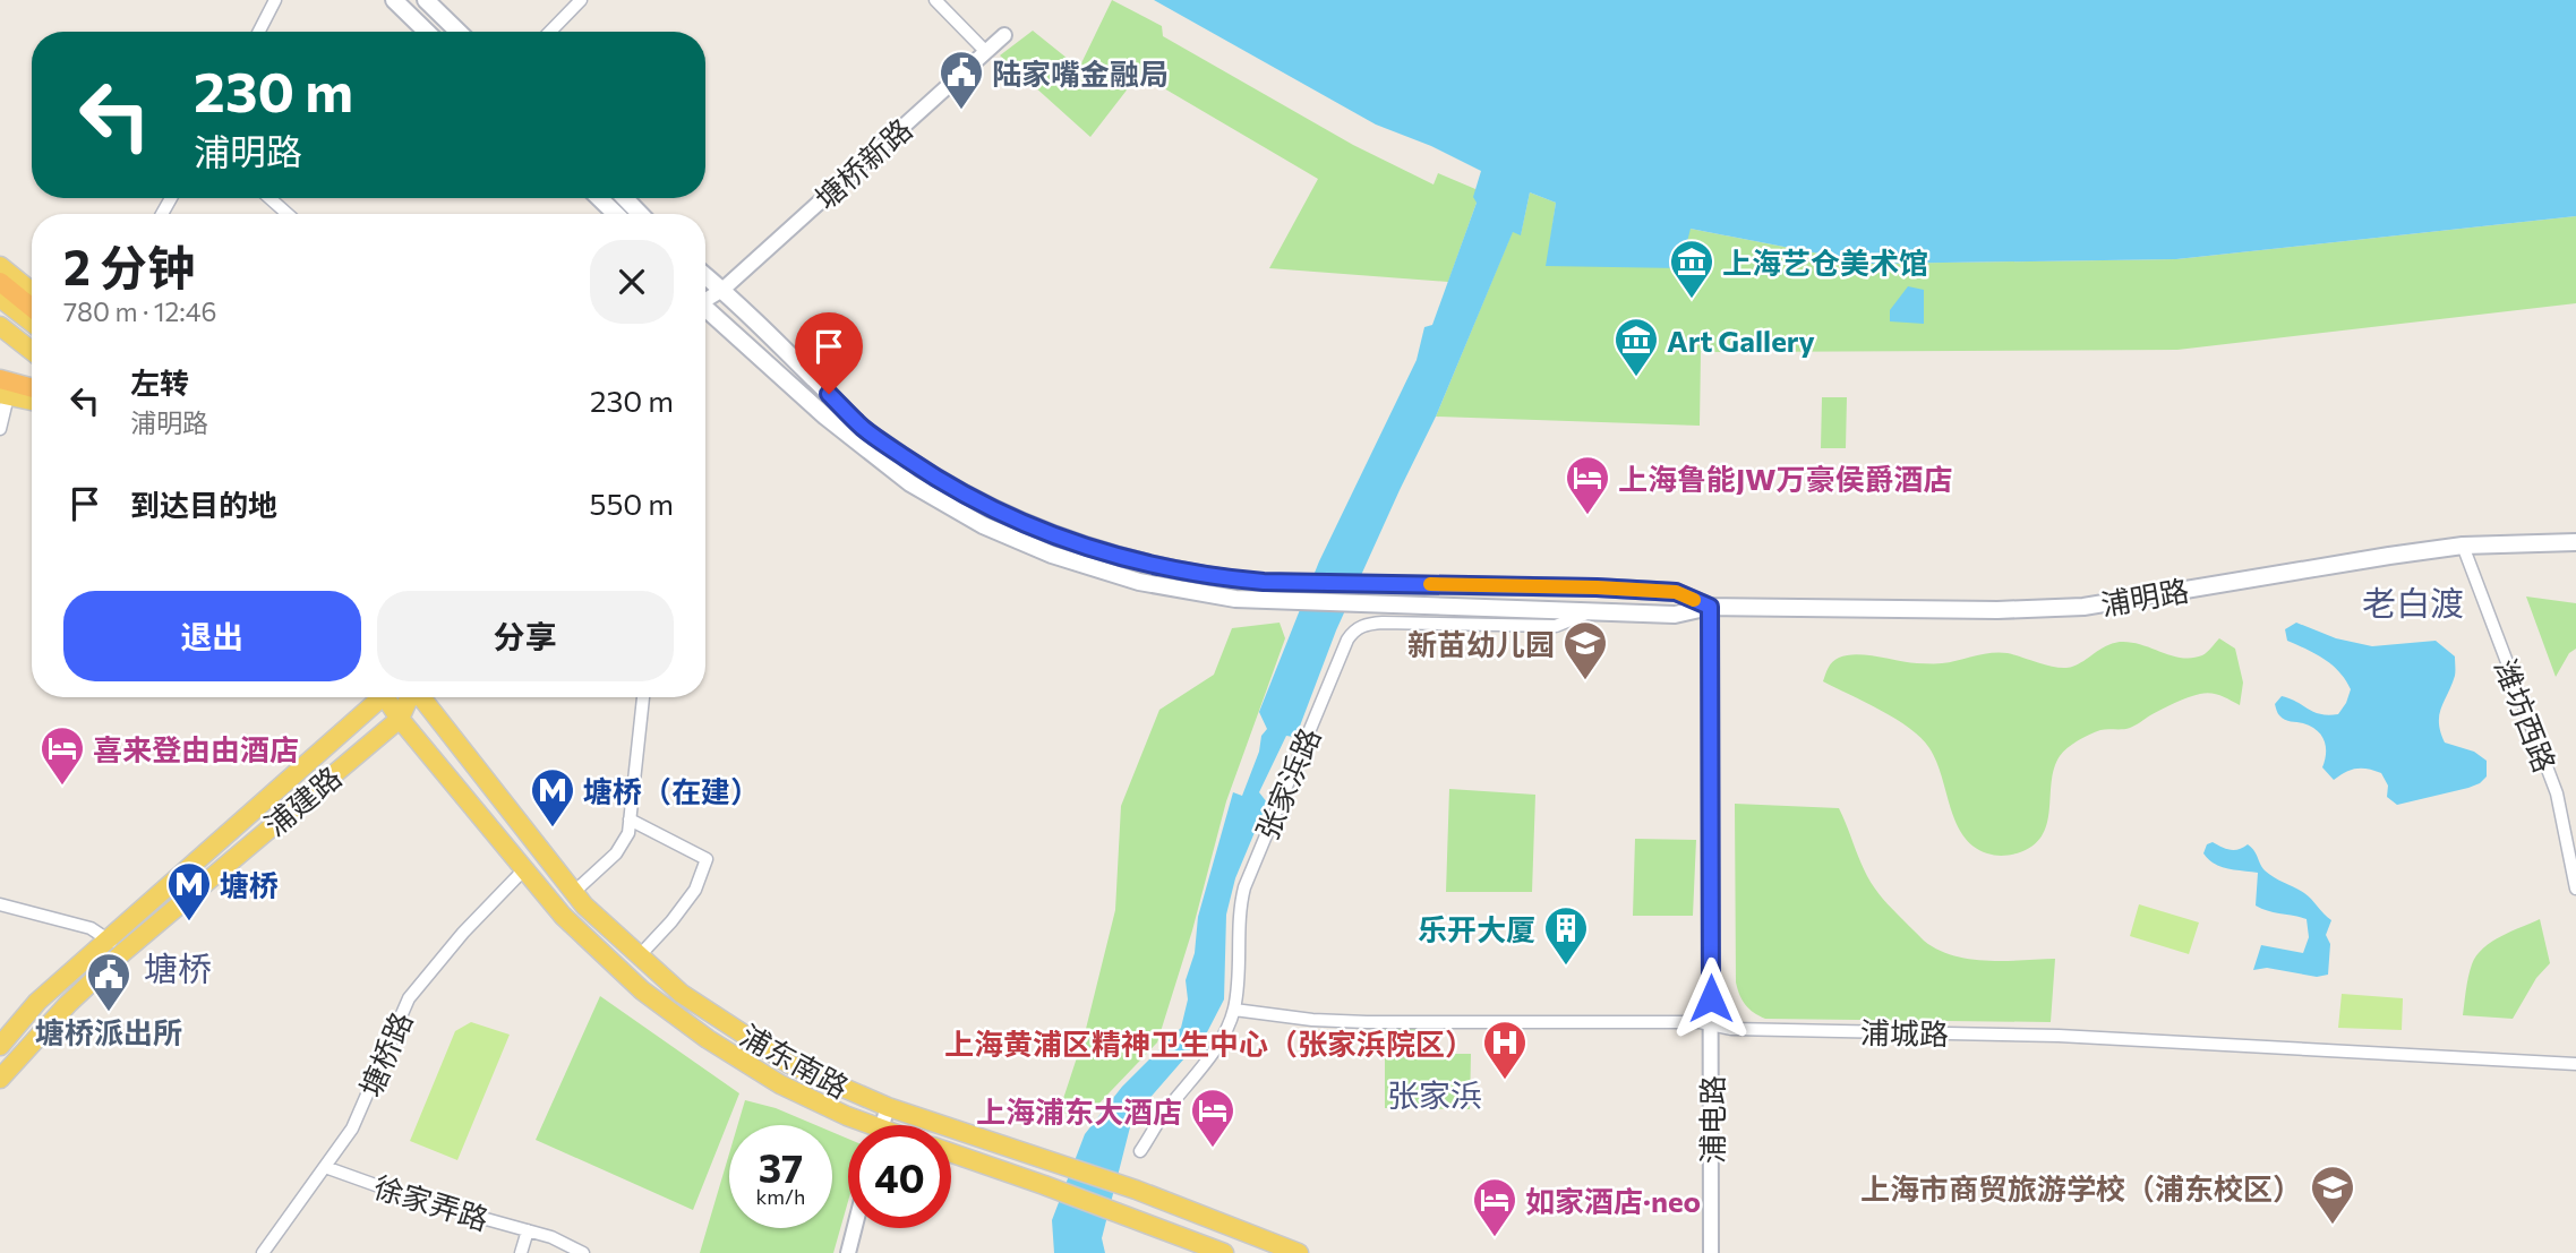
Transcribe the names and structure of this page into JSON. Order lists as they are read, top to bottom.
{
  "streets": {
    "main road": ["浦明路", "浦建路", "浦东南路"],
    "street": [
      "塘桥新路",
      "潍坊西路",
      "张家浜路",
      "浦城路",
      "塘桥路",
      "浦电路",
      "徐家弄路"
    ]
  },
  "crossings": [
    ["塘桥新路", "浦明路"],
    ["浦明路", "潍坊西路"],
    ["浦明路", "张家浜路"],
    ["浦明路", "浦电路"],
    ["张家浜路", "浦城路"],
    ["浦建路", "浦东南路"],
    ["浦城路", "浦电路"],
    ["塘桥路", "浦东南路"],
    ["塘桥路", "徐家弄路"]
  ],
  "districts": ["老白渡", "塘桥", "张家浜"],
  "places": {
    "public building": ["陆家嘴金融局", "塘桥派出所"],
    "museum": ["上海艺仓美术馆", "Art Gallery"],
    "hotel": [
      "上海鲁能JW万豪侯爵酒店",
      "喜来登由由酒店",
      "上海浦东大酒店",
      "如家酒店·neo"
    ],
    "school or university": ["新苗幼儿园", "上海市商贸旅游学校（浦东校区）"],
    "metro station": ["塘桥（在建）", "塘桥"],
    "building": ["乐开大厦"],
    "hospital": ["上海黄浦区精神卫生中心（张家浜院区）"]
  },
  "page": {
    "turn": ["230 m", "浦明路"],
    "heading": ["2 分钟", "780 m · 12:46"],
    "list": [
      {
        "name": "左转",
        "note": "浦明路",
        "value": "230 m"
      },
      {
        "name": "到达目的地",
        "value": "550 m"
      }
    ],
    "buttons": ["退出", "分享"],
    "speed": "37 km/h",
    "limit": "40"
  }
}
